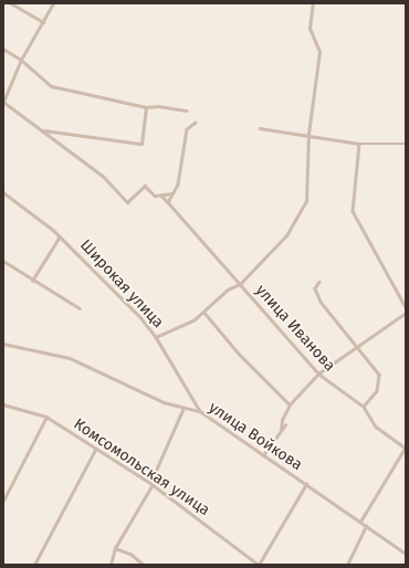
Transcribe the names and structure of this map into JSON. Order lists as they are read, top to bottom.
{
  "streets": {
    "street": [
      "Широкая улица",
      "улица Иванова",
      "улица Войкова",
      "Комсомольская улица"
    ]
  },
  "crossings": [
    ["Широкая улица", "улица Войкова"]
  ]
}
